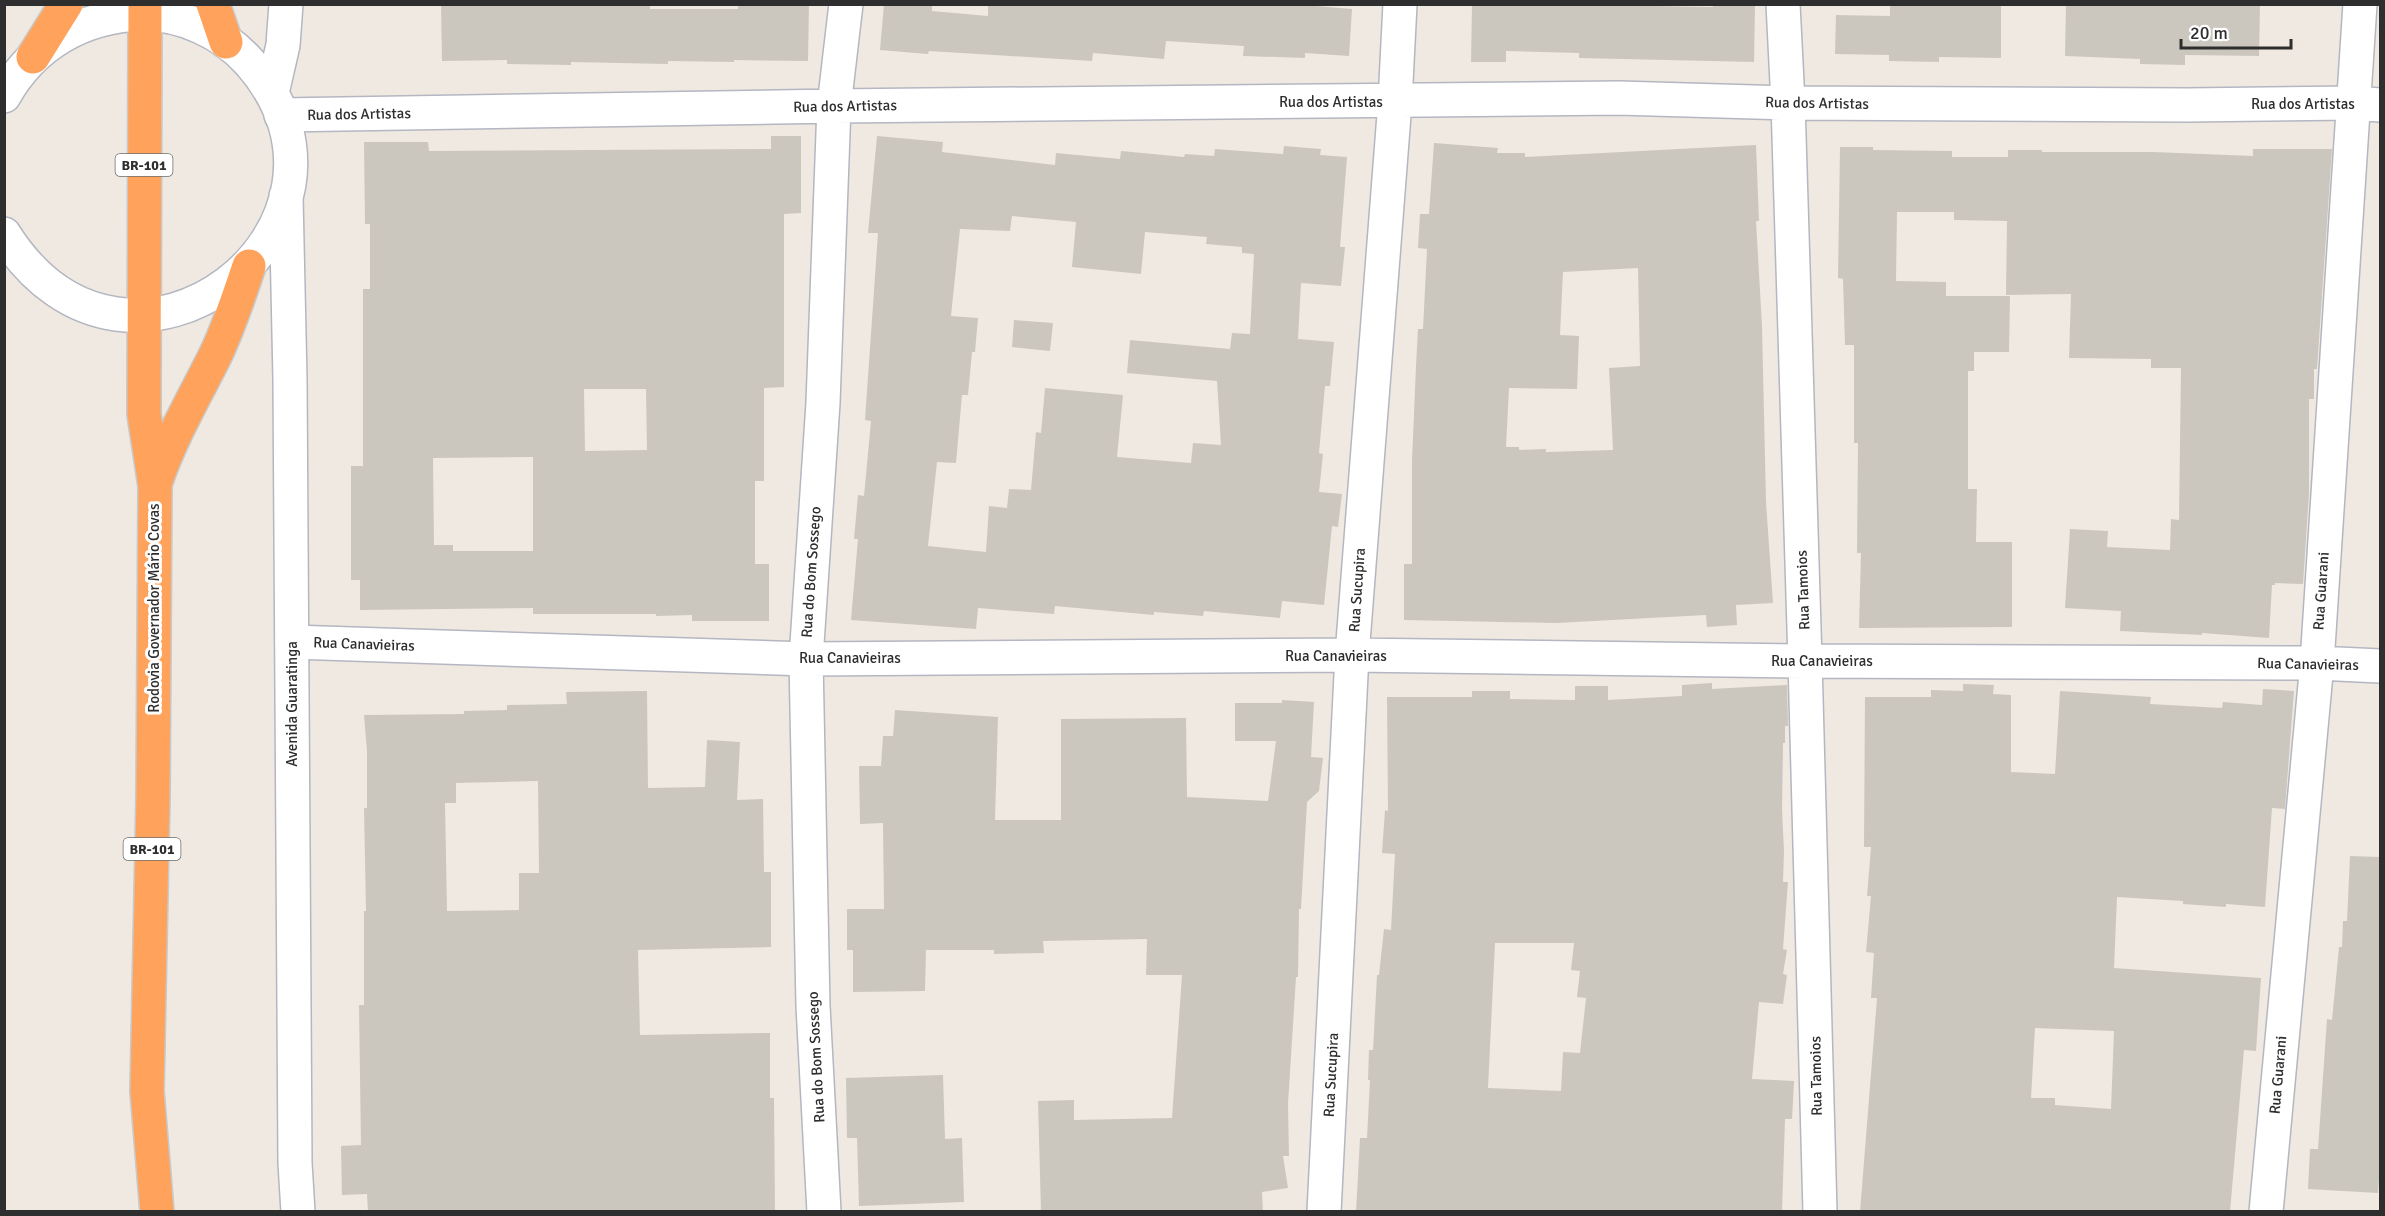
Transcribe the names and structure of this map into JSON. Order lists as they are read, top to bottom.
{
  "streets": {
    "highway": ["BR-101", "Rodovia Governador Mário Covas"],
    "street": [
      "Rua dos Artistas",
      "Rua do Bom Sossego",
      "Rua Sucupira",
      "Rua Tamoios",
      "Rua Guarani",
      "Rua Canavieiras",
      "Avenida Guaratinga"
    ]
  },
  "crossings": [
    ["Rua dos Artistas", "Rua do Bom Sossego"],
    ["Rua dos Artistas", "Rua Sucupira"],
    ["Rua dos Artistas", "Rua Tamoios"],
    ["Rua dos Artistas", "Rua Guarani"],
    ["Rua do Bom Sossego", "Rua Canavieiras"],
    ["Rua Sucupira", "Rua Canavieiras"],
    ["Rua Tamoios", "Rua Canavieiras"],
    ["Rua Guarani", "Rua Canavieiras"],
    ["Rua Canavieiras", "Avenida Guaratinga"]
  ],
  "scale_bar": "20 m"
}
